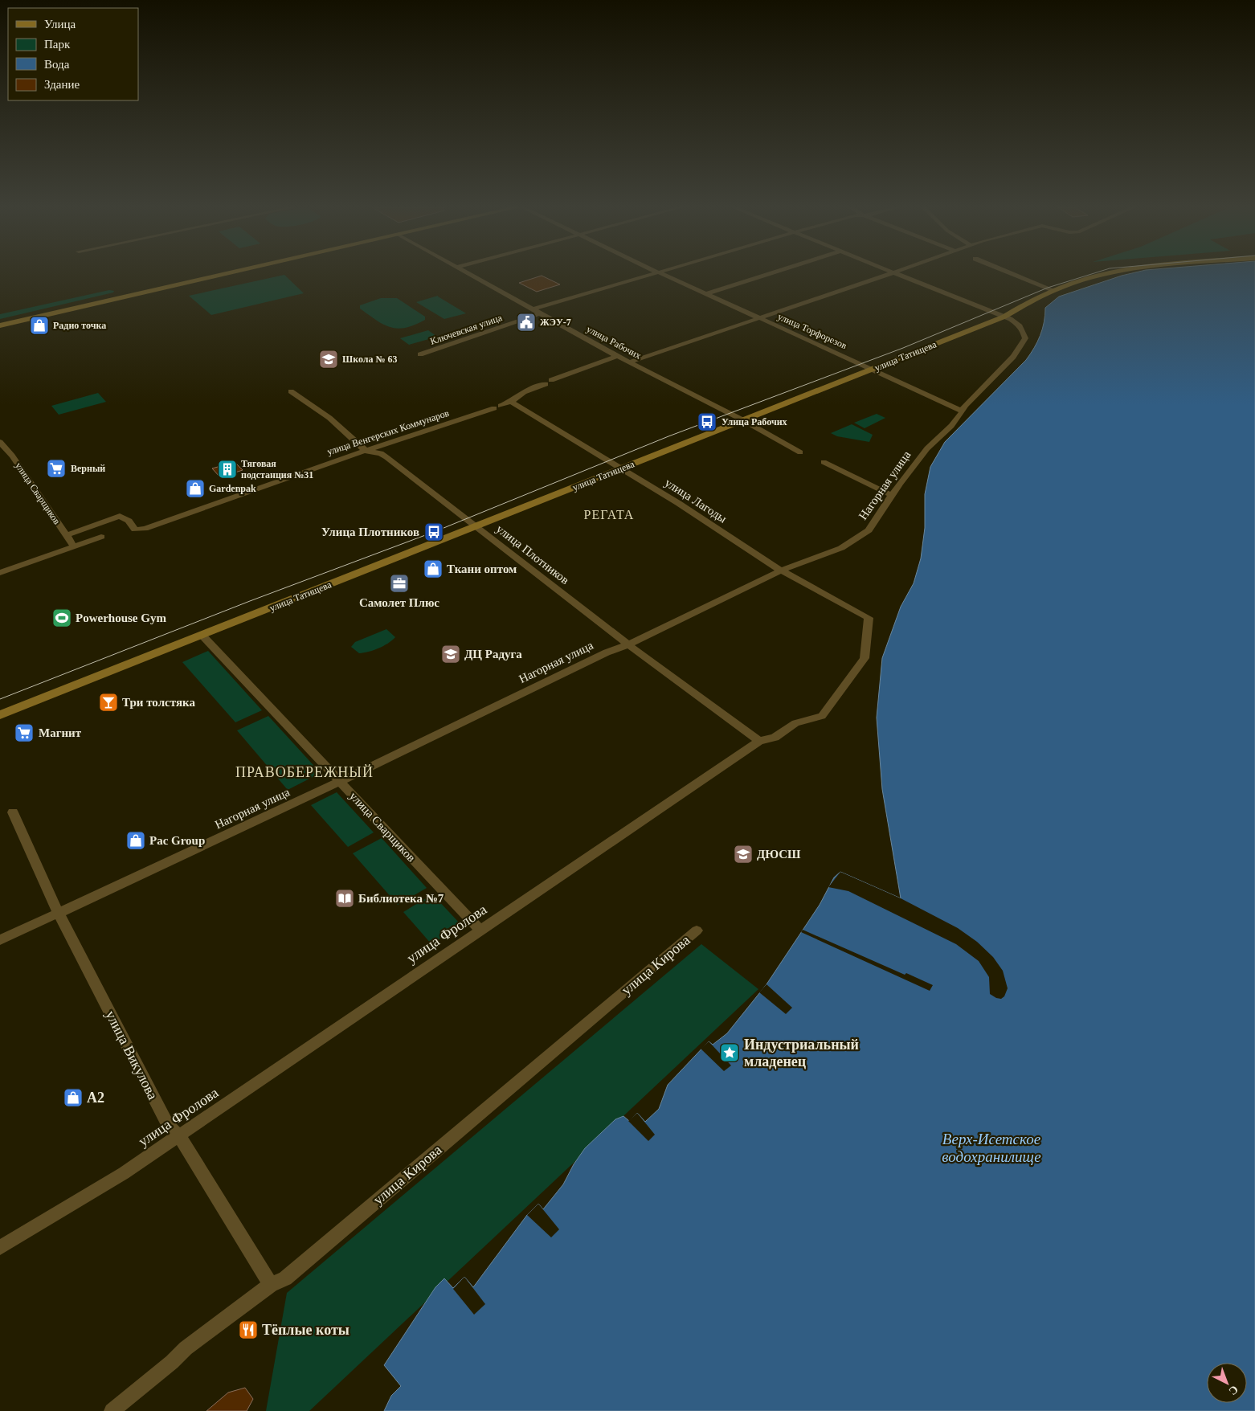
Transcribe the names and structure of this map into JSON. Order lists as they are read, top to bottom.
{
  "streets": {
    "street": [
      "Ключевская улица",
      "улица Торфорезов",
      "улица Рабочих",
      "улица Татищева",
      "улица Венгерских Коммунаров",
      "Нагорная улица",
      "улица Сварщиков",
      "улица Лагоды",
      "улица Плотников",
      "улица Фролова",
      "улица Кирова",
      "улица Викулова"
    ]
  },
  "crossings": [
    ["Ключевская улица", "улица Рабочих"],
    ["улица Торфорезов", "улица Татищева"],
    ["улица Торфорезов", "Нагорная улица"],
    ["улица Рабочих", "улица Татищева"],
    ["улица Рабочих", "улица Венгерских Коммунаров"],
    ["улица Татищева", "Нагорная улица"],
    ["улица Татищева", "улица Сварщиков"],
    ["улица Татищева", "улица Лагоды"],
    ["улица Татищева", "улица Плотников"],
    ["улица Венгерских Коммунаров", "улица Сварщиков"],
    ["улица Венгерских Коммунаров", "улица Лагоды"],
    ["улица Венгерских Коммунаров", "улица Плотников"],
    ["Нагорная улица", "улица Сварщиков"],
    ["Нагорная улица", "улица Лагоды"],
    ["Нагорная улица", "улица Плотников"],
    ["Нагорная улица", "улица Викулова"],
    ["улица Сварщиков", "улица Фролова"],
    ["улица Лагоды", "улица Фролова"],
    ["улица Плотников", "улица Фролова"],
    ["улица Фролова", "улица Викулова"],
    ["улица Кирова", "улица Викулова"]
  ],
  "districts": ["РЕГАТА", "ПРАВОБЕРЕЖНЫЙ"],
  "water": ["Верх-Исетское водохранилище"],
  "places": {
    "public building": ["ЖЭУ-7"],
    "shop": [
      "Радио точка",
      "Gardenpak",
      "Ткани оптом",
      "Pac Group",
      "А2"
    ],
    "school or university": ["Школа № 63", "ДЦ Радуга", "ДЮСШ"],
    "bus stop": ["Улица Рабочих", "Улица Плотников"],
    "supermarket": ["Верный", "Магнит"],
    "building": ["Тяговая подстанция №31"],
    "office": ["Самолет Плюс"],
    "sports": ["Powerhouse Gym"],
    "bar": ["Три толстяка"],
    "library": ["Библиотека №7"],
    "place": ["Индустриальный младенец"],
    "restaurant": ["Тёплые коты"]
  },
  "legend": [
    "Улица",
    "Парк",
    "Вода",
    "Здание"
  ],
  "north": "bottom right"
}
